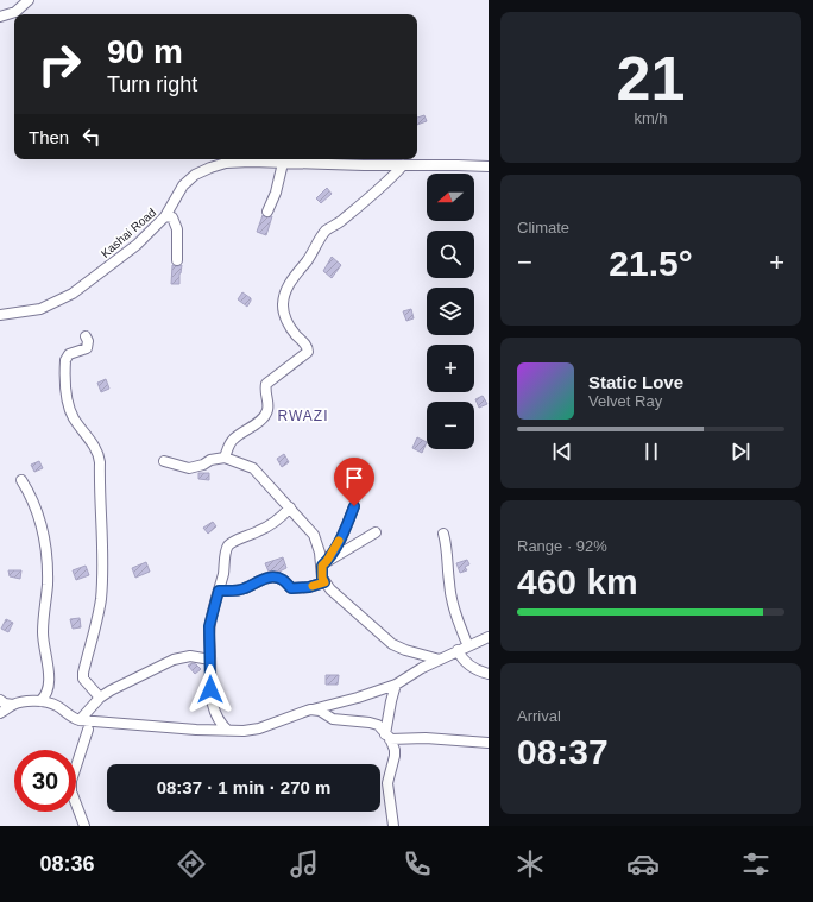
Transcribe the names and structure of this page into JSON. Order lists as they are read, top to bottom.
{
  "streets": {
    "street": ["Kashai Road"]
  },
  "districts": ["RWAZI"],
  "north": "left",
  "page": {
    "tile": [
      ["21", "km/h"],
      "Climate",
      ["Range · 92%", "460 km"],
      ["Arrival", "08:37"]
    ],
    "turn": ["90 m", "Turn right"],
    "then": "Then",
    "map_buttons": ["+", "−"],
    "heat": ["−", "21.5°", "+"],
    "song": ["Static Love", "Velvet Ray"],
    "limit": "30",
    "trip": "08:37 · 1 min · 270 m",
    "tabs": "08:36"
  }
}
